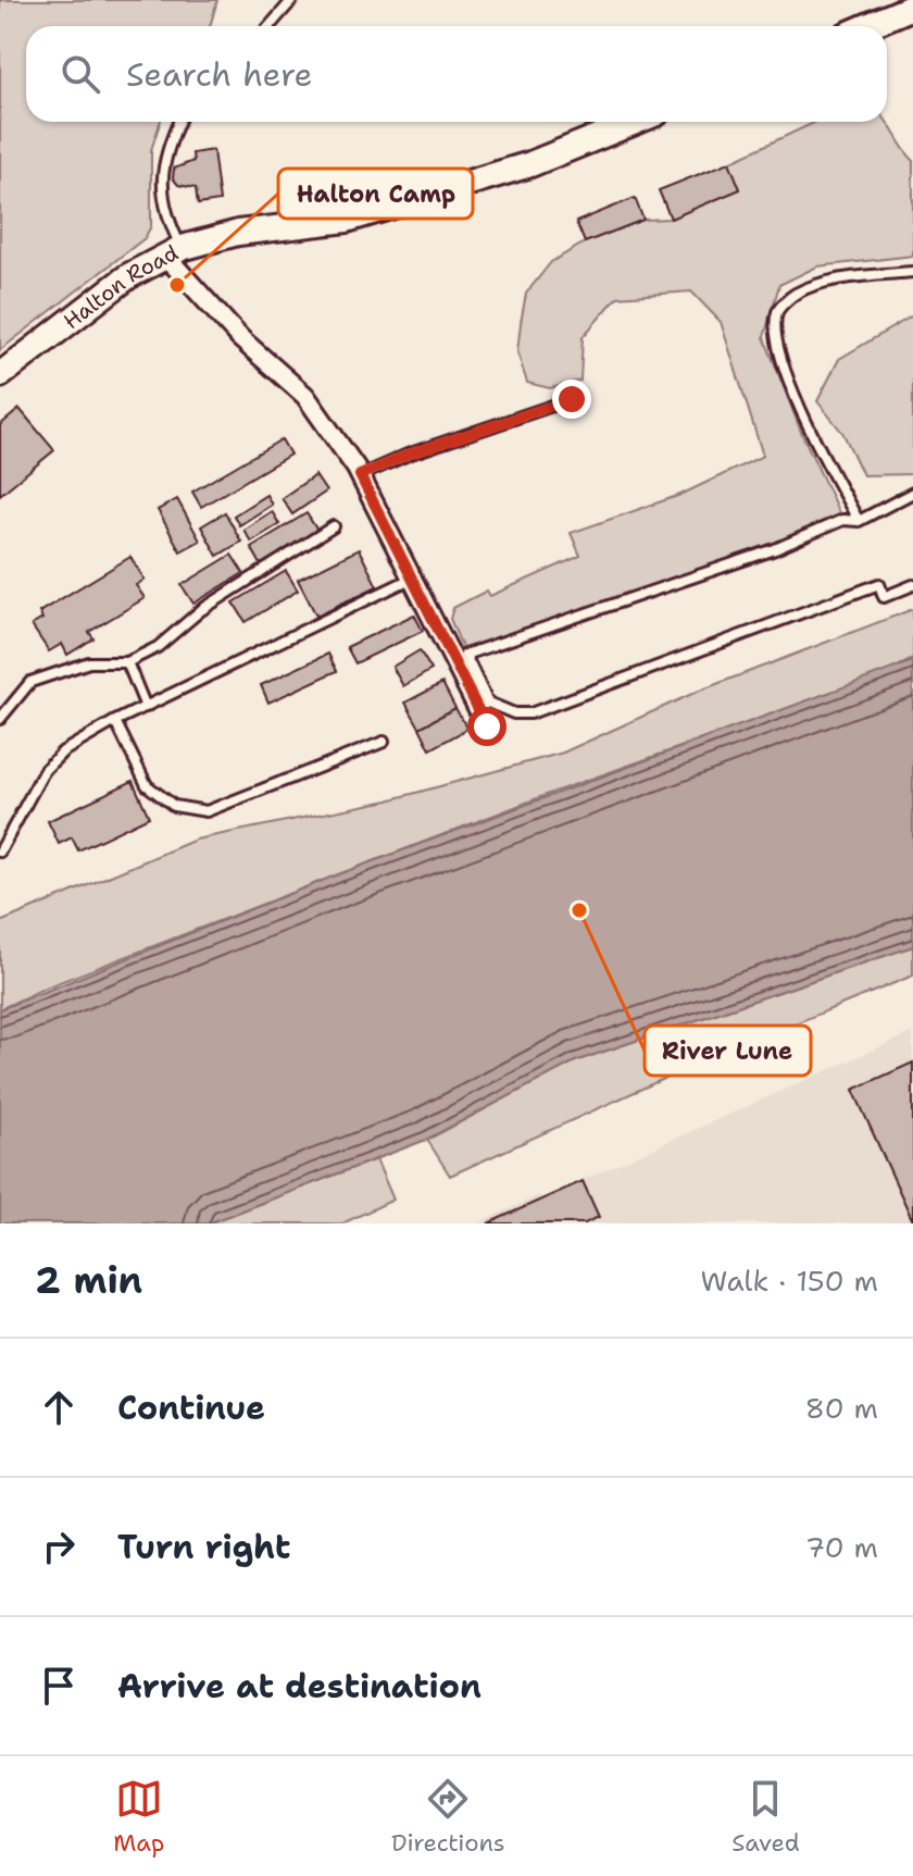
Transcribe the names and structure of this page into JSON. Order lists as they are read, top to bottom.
{
  "streets": {
    "street": ["Halton Road"]
  },
  "places": ["Halton Camp", "River Lune"],
  "page": {
    "search": "Search here",
    "heading": ["2 min", "Walk · 150 m"],
    "list": [
      ["Continue", "80 m"],
      ["Turn right", "70 m"],
      "Arrive at destination"
    ],
    "nav": ["Map", "Directions", "Saved"]
  }
}
